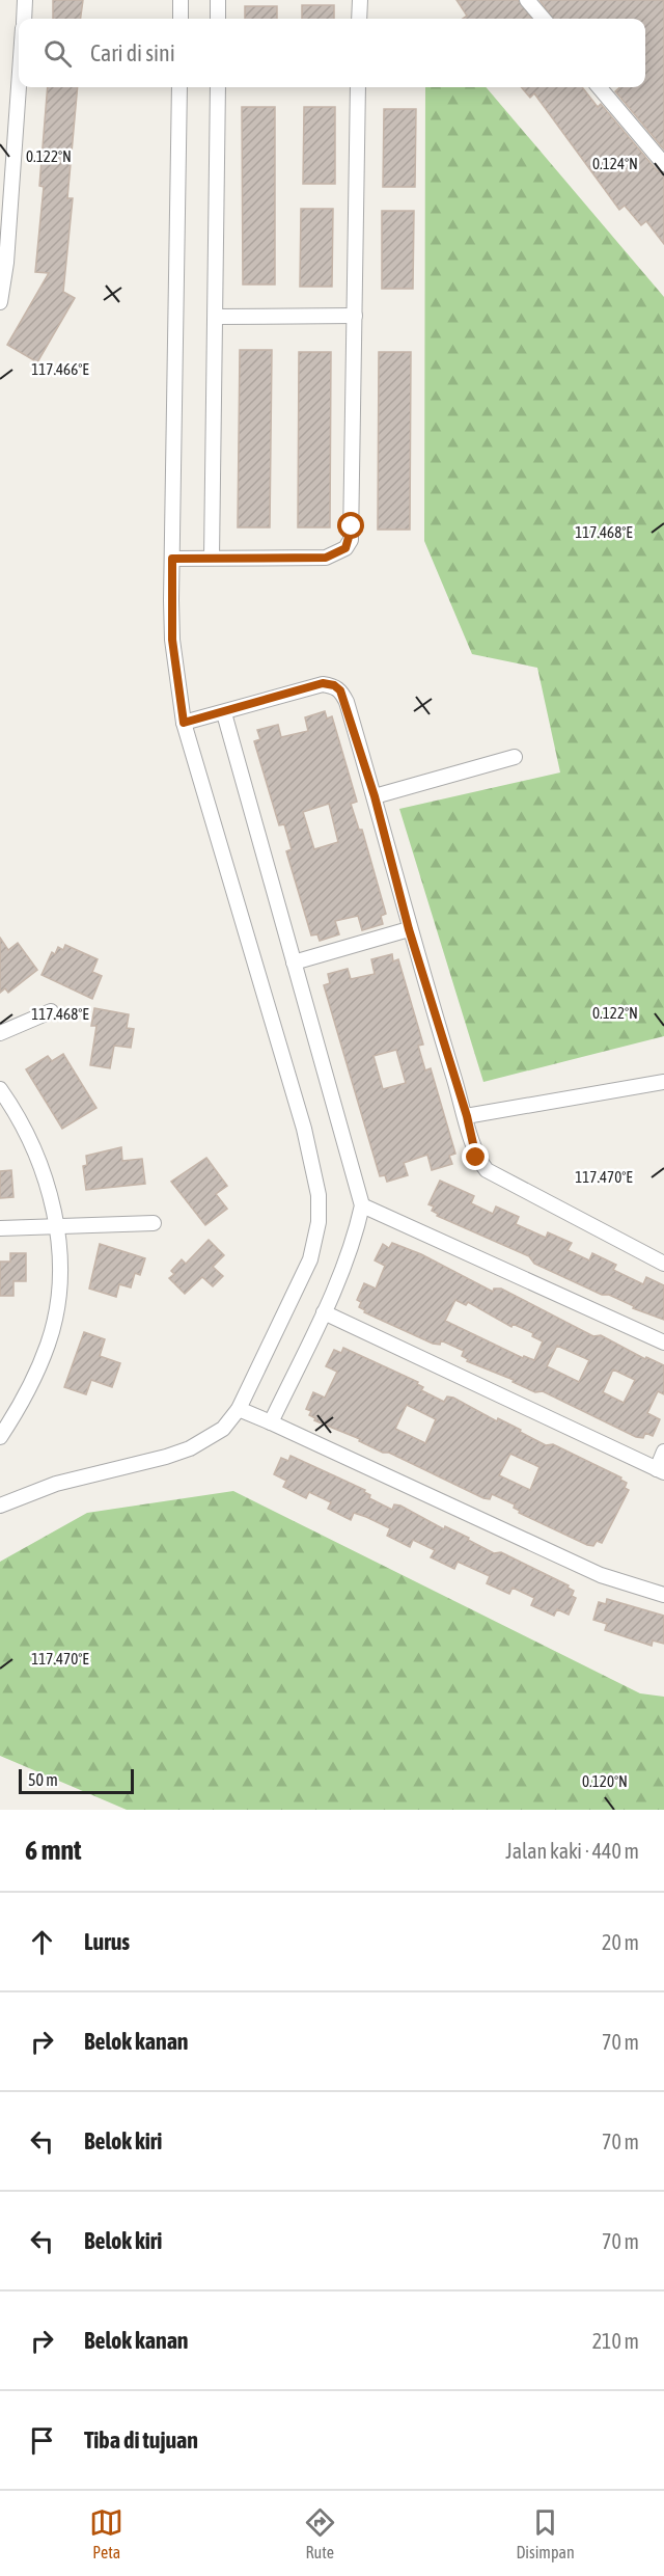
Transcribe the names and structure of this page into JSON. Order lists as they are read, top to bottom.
{
  "scale_bar": "50 m",
  "page": {
    "search": "Cari di sini",
    "scale": "50 m",
    "heading": ["6 mnt", "Jalan kaki · 440 m"],
    "list": [
      ["Lurus", "20 m"],
      ["Belok kanan", "70 m"],
      ["Belok kiri", "70 m"],
      ["Belok kiri", "70 m"],
      ["Belok kanan", "210 m"],
      "Tiba di tujuan"
    ],
    "nav": ["Peta", "Rute", "Disimpan"]
  },
  "coordinates": [
    "0.122°N",
    "0.124°N",
    "117.466°E",
    "117.468°E",
    "117.470°E",
    "0.120°N"
  ]
}
